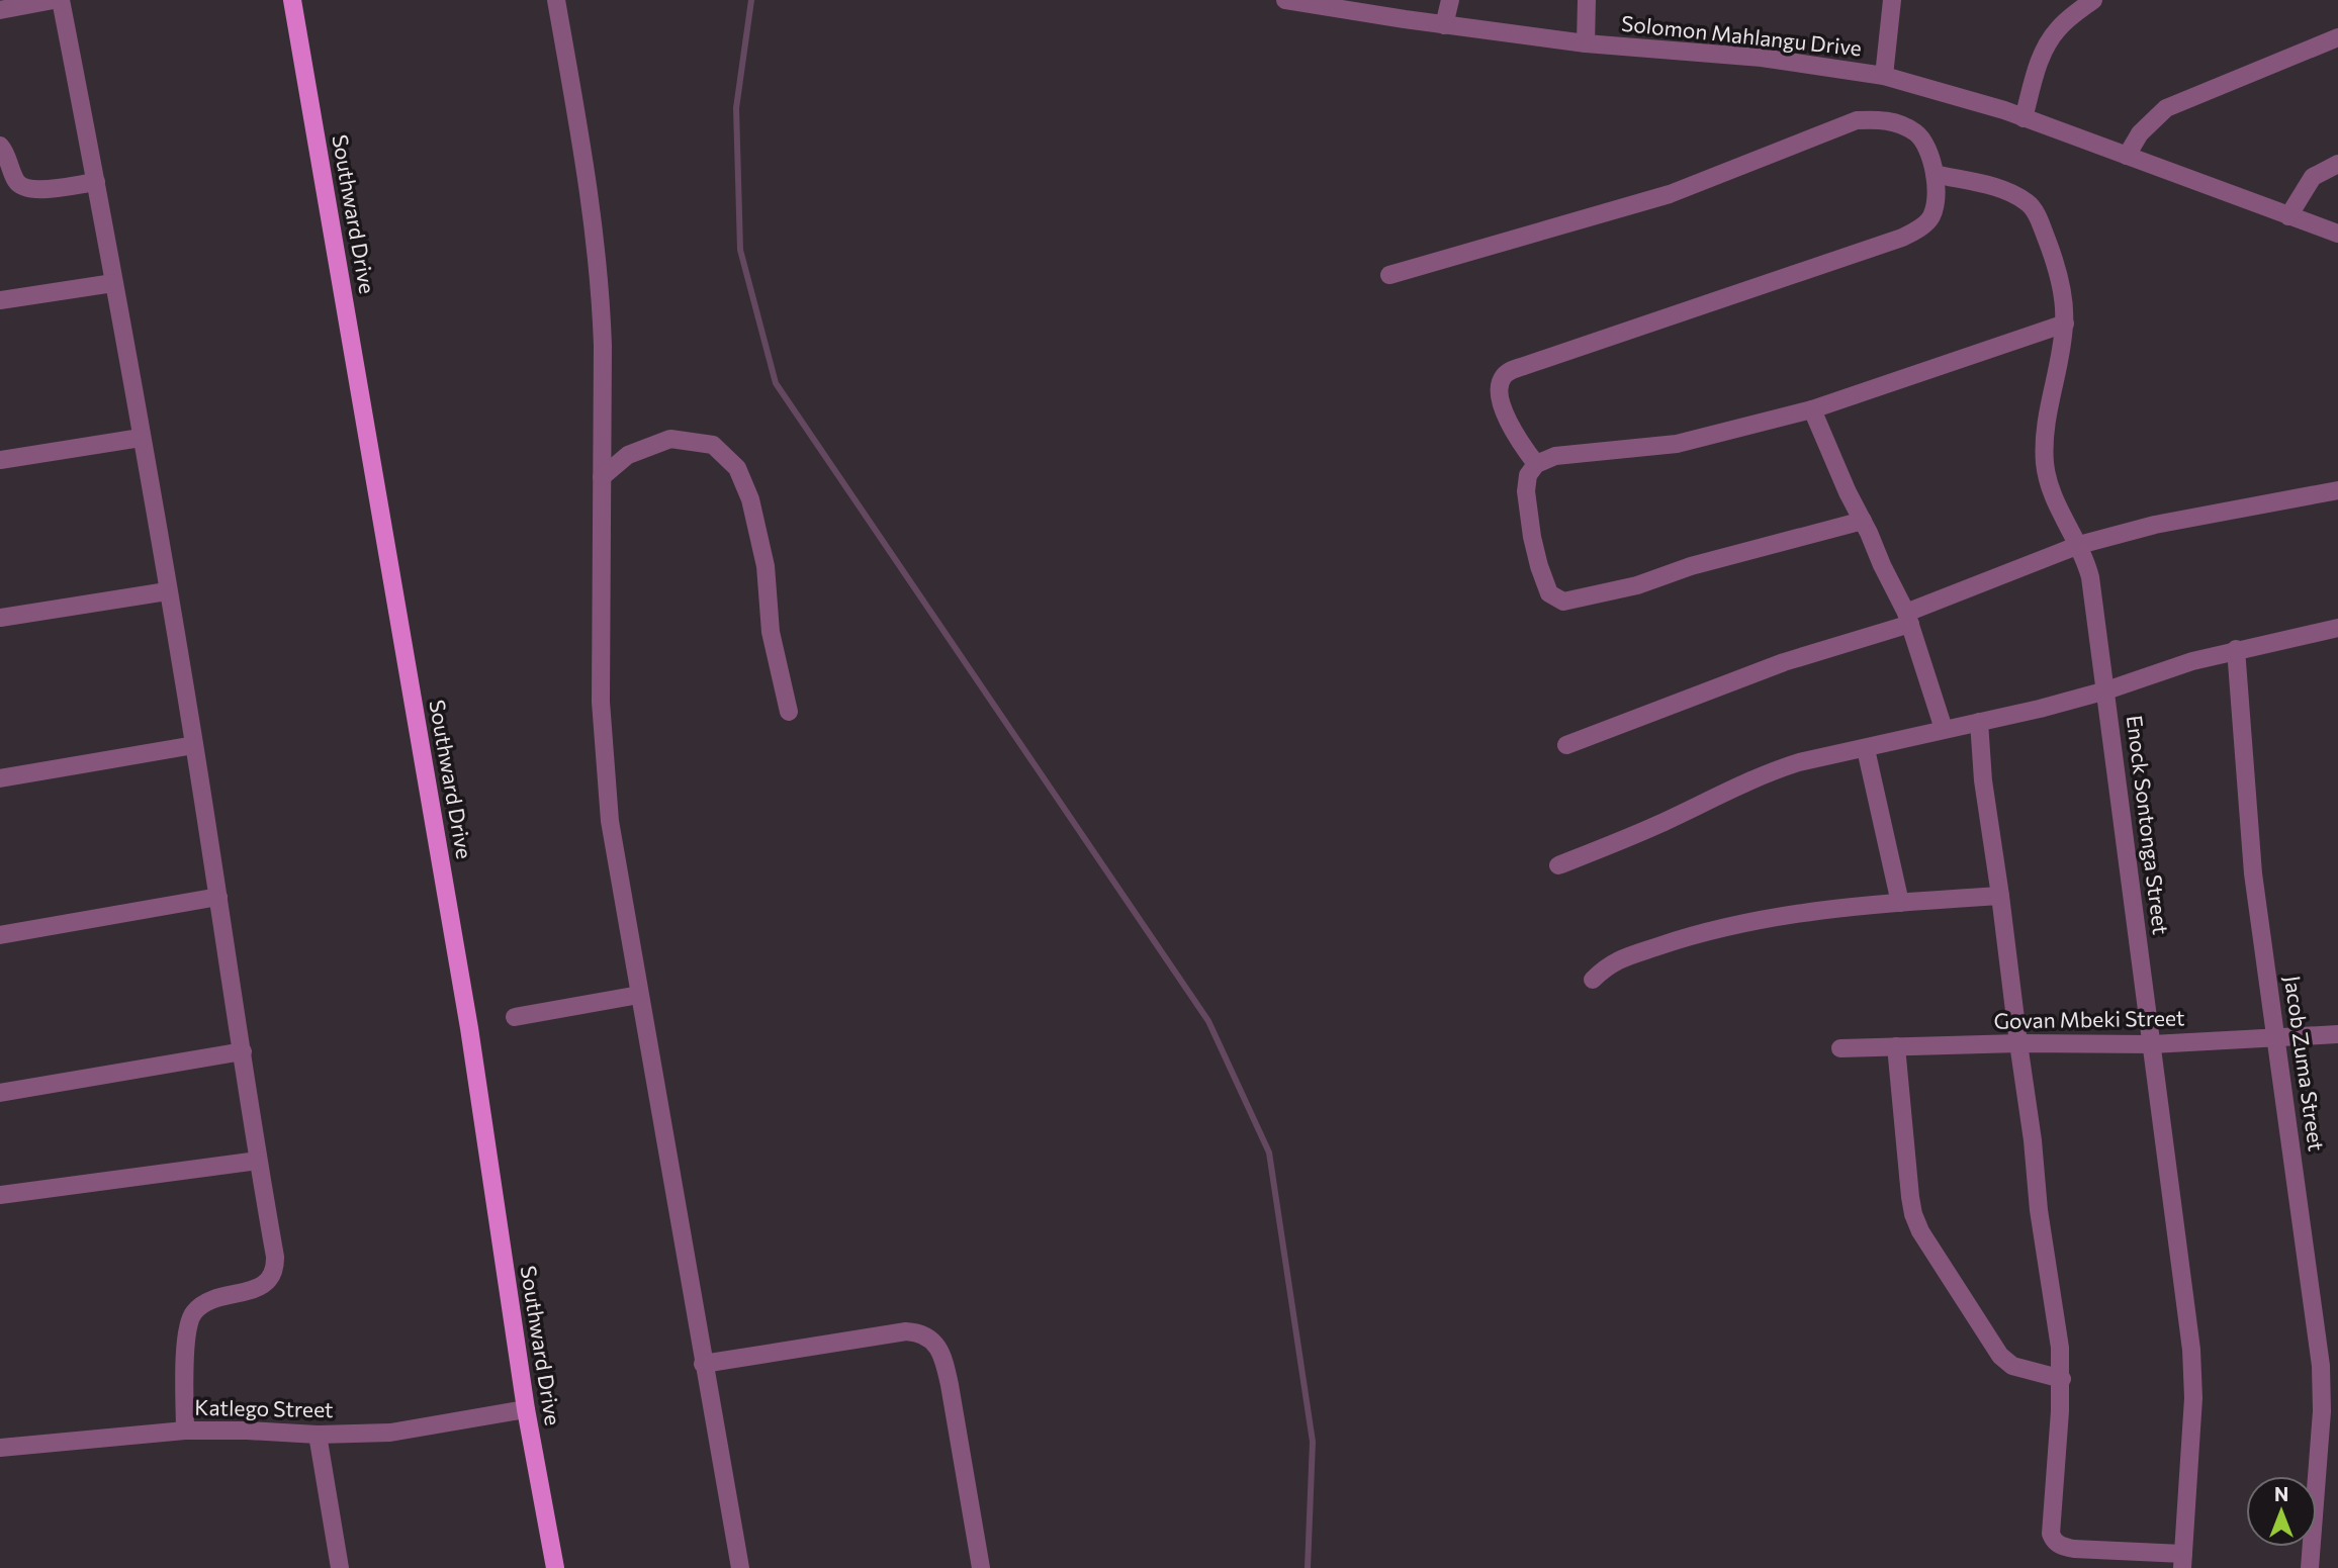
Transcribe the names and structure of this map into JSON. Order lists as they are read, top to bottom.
{
  "streets": {
    "main road": ["Southward Drive"],
    "street": [
      "Solomon Mahlangu Drive",
      "Enock Sontonga Street",
      "Govan Mbeki Street",
      "Jacob Zuma Street",
      "Katlego Street"
    ]
  },
  "crossings": [
    ["Southward Drive", "Katlego Street"],
    ["Enock Sontonga Street", "Govan Mbeki Street"],
    ["Govan Mbeki Street", "Jacob Zuma Street"]
  ],
  "north": "top"
}
